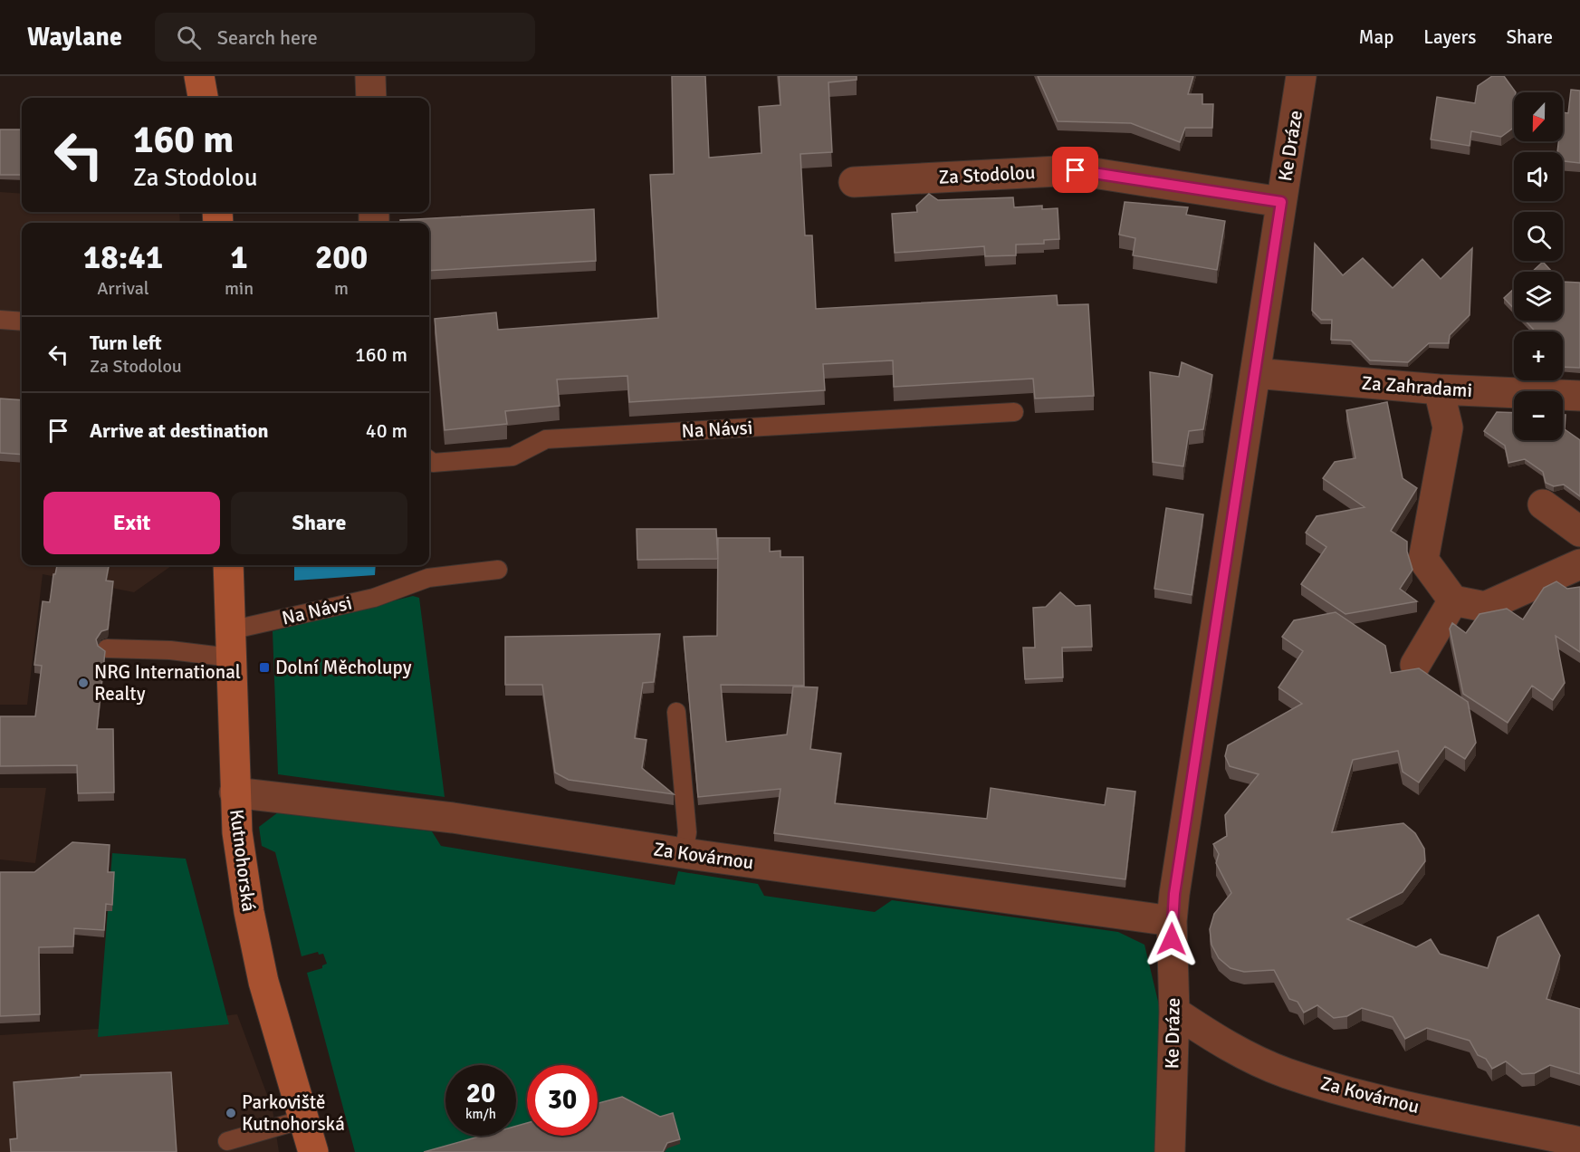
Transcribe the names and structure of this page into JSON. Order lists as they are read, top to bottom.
{
  "streets": {
    "main road": ["Kutnohorská"],
    "street": [
      "Ke Dráze",
      "Za Stodolou",
      "Za Zahradami",
      "Za Kovárnou"
    ],
    "lane": ["Na Návsi"]
  },
  "crossings": [
    ["Ke Dráze", "Za Stodolou"],
    ["Ke Dráze", "Za Zahradami"],
    ["Ke Dráze", "Za Kovárnou"],
    ["Na Návsi", "Kutnohorská"],
    ["Za Kovárnou", "Kutnohorská"]
  ],
  "places": {
    "transit": ["Dolní Měcholupy"],
    "other": ["NRG International Realty", "Parkoviště Kutnohorská"]
  },
  "north": "bottom",
  "page": {
    "header": "Waylane",
    "search": "Search here",
    "nav": ["Map", "Layers", "Share"],
    "map_buttons": ["+", "−"],
    "turn": ["160 m", "Za Stodolou"],
    "eta": [
      "18:41",
      "Arrival",
      "1",
      "min",
      "200",
      "m"
    ],
    "list": [
      {
        "name": "Turn left",
        "note": "Za Stodolou",
        "value": "160 m"
      },
      {
        "name": "Arrive at destination",
        "value": "40 m"
      }
    ],
    "buttons": ["Exit", "Share"],
    "speed": "20 km/h",
    "limit": "30"
  }
}
